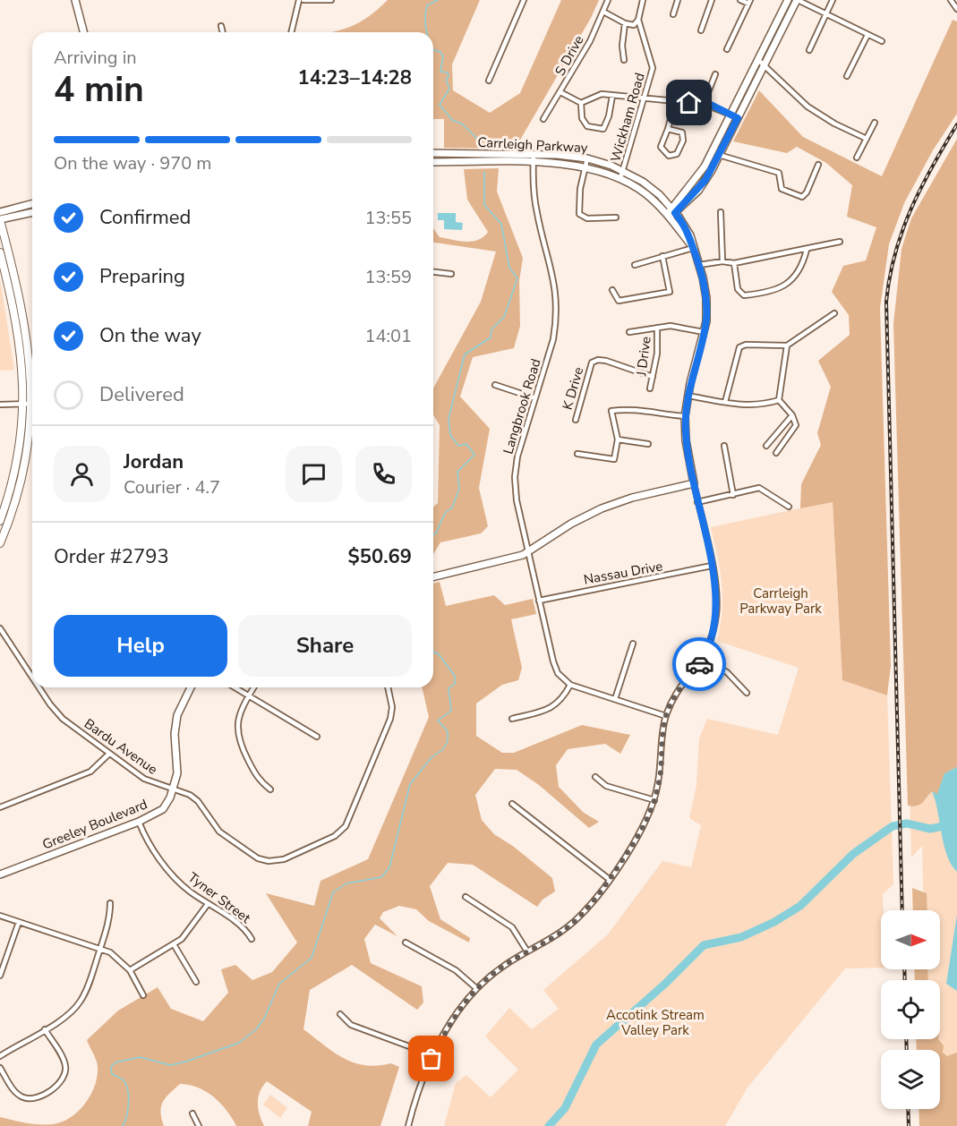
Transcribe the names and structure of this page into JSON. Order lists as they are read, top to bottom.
{
  "streets": {
    "street": [
      "S Drive",
      "Wickham Road",
      "Carrleigh Parkway",
      "J Drive",
      "K Drive",
      "Langbrook Road",
      "Nassau Drive",
      "Bardu Avenue",
      "Greeley Boulevard",
      "Tyner Street"
    ]
  },
  "crossings": [
    ["Wickham Road", "Carrleigh Parkway"],
    ["Carrleigh Parkway", "Langbrook Road"],
    ["Carrleigh Parkway", "Nassau Drive"],
    ["J Drive", "K Drive"],
    ["Langbrook Road", "Nassau Drive"],
    ["Bardu Avenue", "Greeley Boulevard"],
    ["Greeley Boulevard", "Tyner Street"]
  ],
  "parks": ["Carrleigh Parkway Park", "Accotink Stream Valley Park"],
  "north": "right",
  "page": {
    "heading": ["4 min", "Arriving in", "14:23–14:28"],
    "panel": [
      "Jordan",
      "Courier · 4.7",
      "Order #2793",
      "$50.69"
    ],
    "bar": "On the way · 970 m",
    "list": [
      ["Confirmed", "13:55"],
      ["Preparing", "13:59"],
      ["On the way", "14:01"],
      "Delivered"
    ],
    "buttons": ["Help", "Share"]
  }
}
